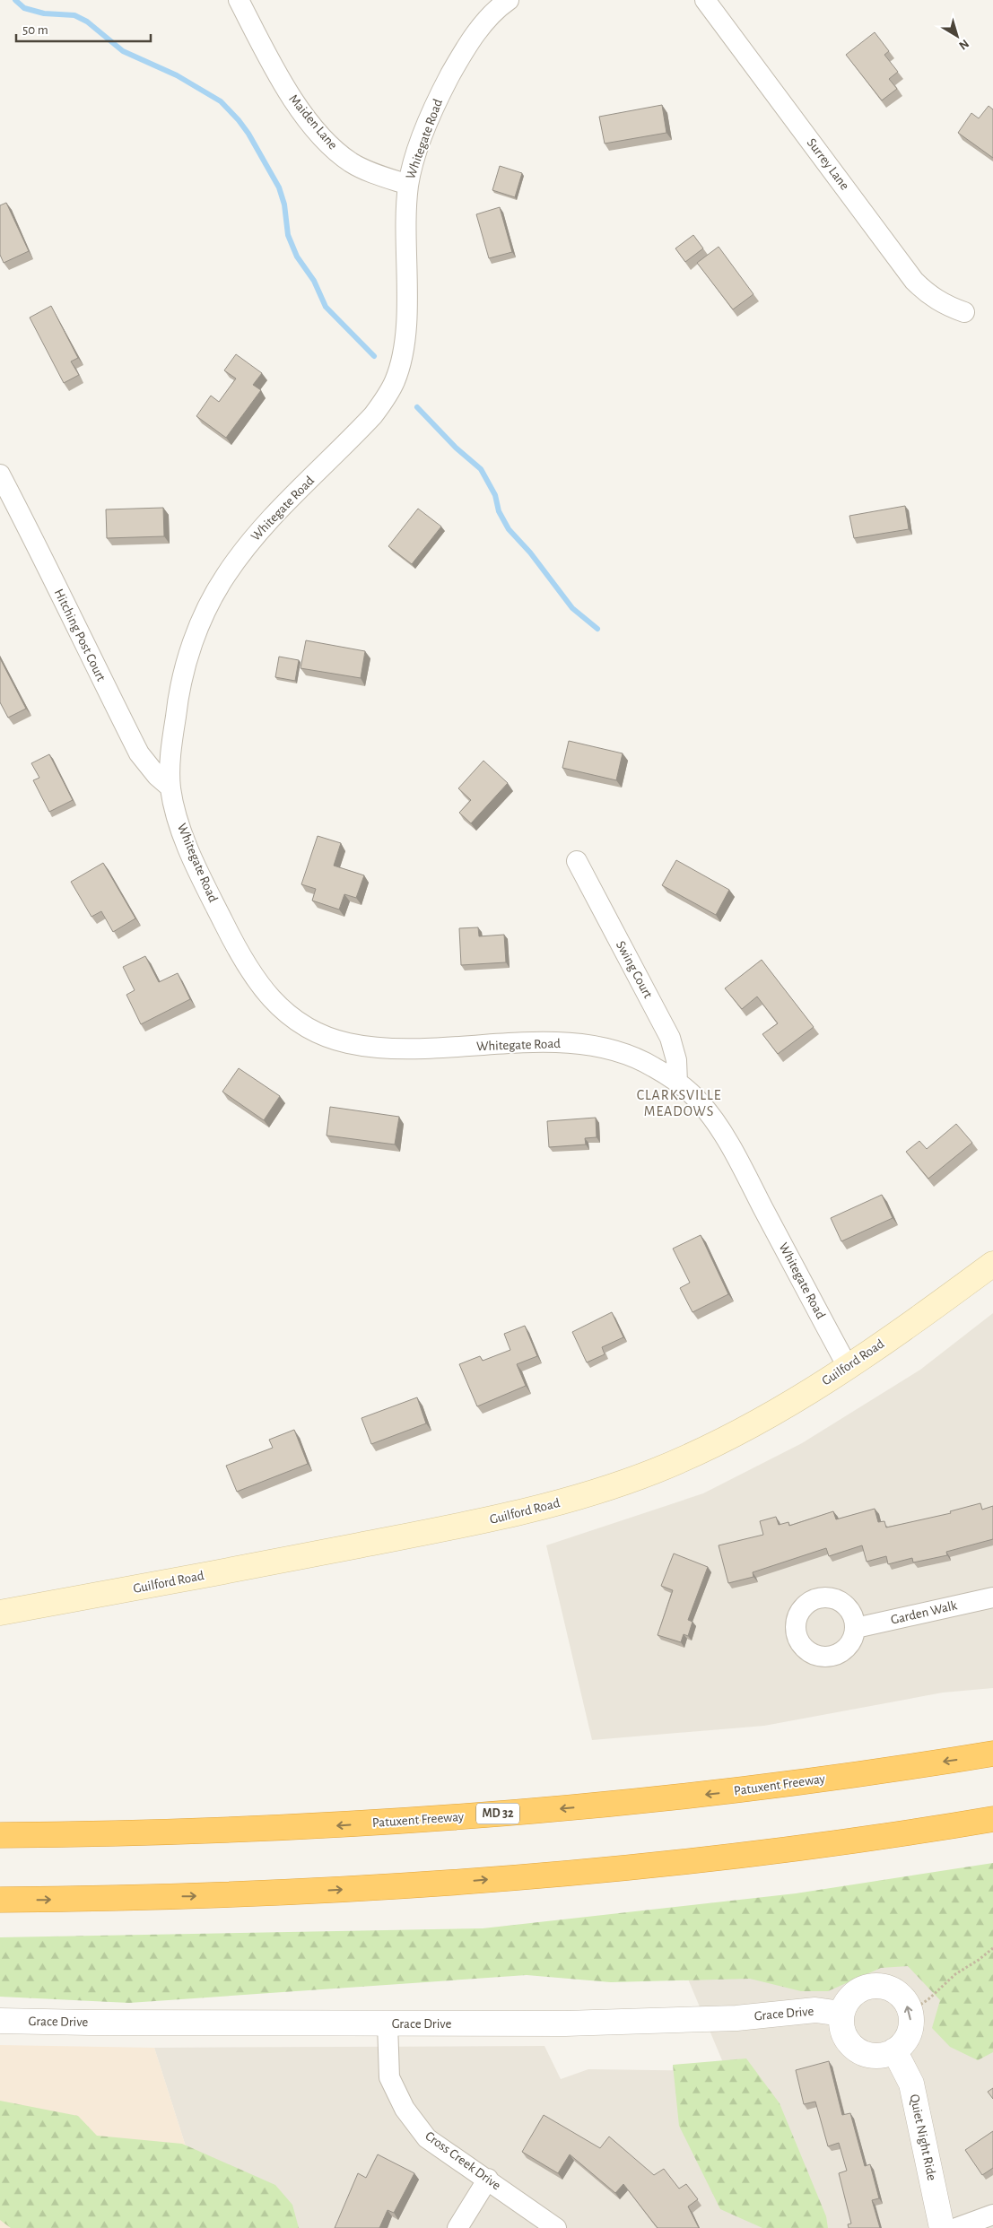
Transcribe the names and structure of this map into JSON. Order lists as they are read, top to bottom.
{
  "streets": {
    "highway": ["Patuxent Freeway", "MD 32"],
    "main road": ["Guilford Road"],
    "street": [
      "Maiden Lane",
      "Whitegate Road",
      "Surrey Lane",
      "Hitching Post Court",
      "Swing Court",
      "Garden Walk",
      "Grace Drive",
      "Quiet Night Ride",
      "Cross Creek Drive"
    ]
  },
  "crossings": [
    ["Maiden Lane", "Whitegate Road"],
    ["Whitegate Road", "Hitching Post Court"],
    ["Whitegate Road", "Swing Court"],
    ["Whitegate Road", "Guilford Road"],
    ["Grace Drive", "Quiet Night Ride"],
    ["Grace Drive", "Cross Creek Drive"]
  ],
  "districts": ["CLARKSVILLE MEADOWS"],
  "scale_bar": "50 m",
  "north": "bottom right"
}
